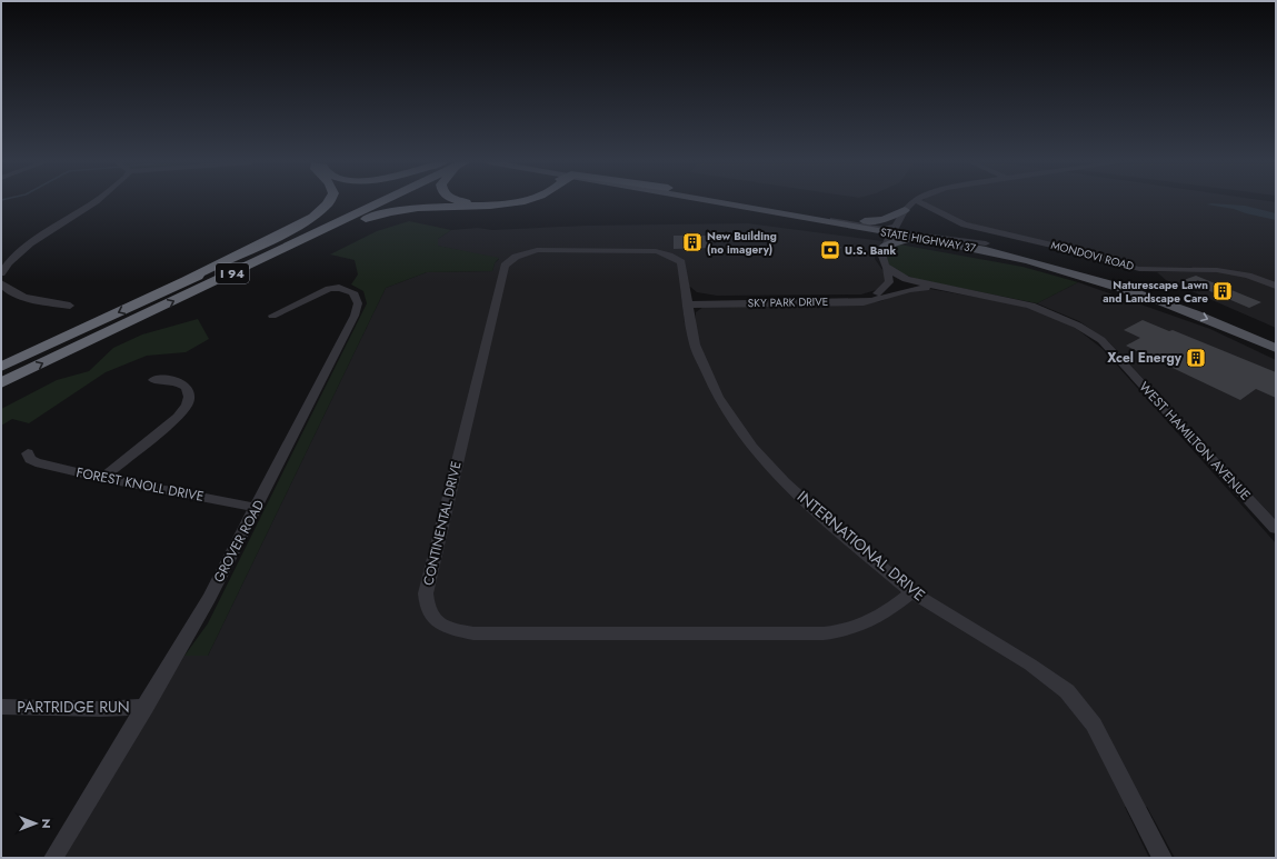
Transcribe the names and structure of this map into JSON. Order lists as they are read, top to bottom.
{
  "streets": {
    "highway": ["I 94"],
    "main road": ["STATE HIGHWAY 37"],
    "street": [
      "MONDOVI ROAD",
      "SKY PARK DRIVE",
      "WEST HAMILTON AVENUE",
      "FOREST KNOLL DRIVE",
      "CONTINENTAL DRIVE",
      "GROVER ROAD",
      "INTERNATIONAL DRIVE",
      "PARTRIDGE RUN"
    ]
  },
  "crossings": [
    ["SKY PARK DRIVE", "WEST HAMILTON AVENUE"],
    ["SKY PARK DRIVE", "CONTINENTAL DRIVE"],
    ["SKY PARK DRIVE", "INTERNATIONAL DRIVE"],
    ["FOREST KNOLL DRIVE", "GROVER ROAD"],
    ["CONTINENTAL DRIVE", "INTERNATIONAL DRIVE"],
    ["GROVER ROAD", "PARTRIDGE RUN"]
  ],
  "places": {
    "building": ["New Building (no imagery)", "Naturescape Lawn and Landscape Care", "Xcel Energy"],
    "bank": ["U.S. Bank"]
  },
  "north": "right"
}
